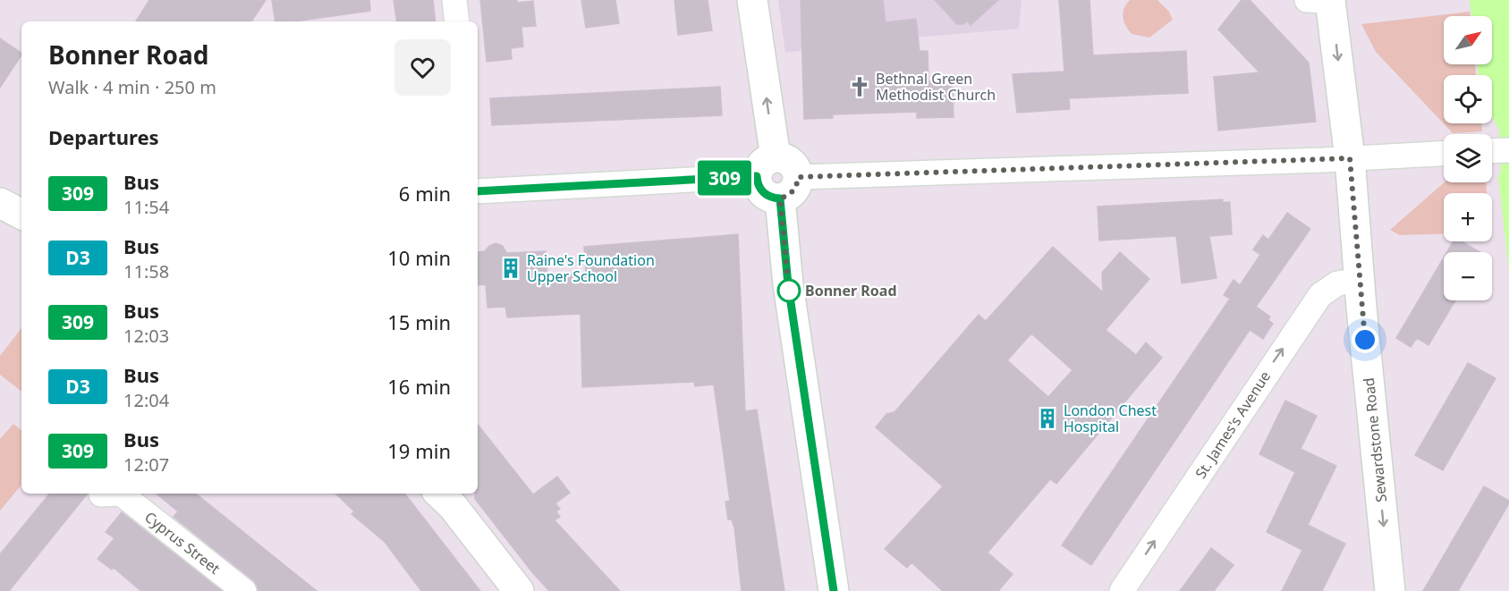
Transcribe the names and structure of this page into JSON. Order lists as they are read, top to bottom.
{
  "streets": {
    "main road": ["Sewardstone Road"],
    "street": ["St. James's Avenue", "Cyprus Street"]
  },
  "crossings": [
    ["St. James's Avenue", "Sewardstone Road"]
  ],
  "one_way": ["St. James's Avenue", "Sewardstone Road"],
  "places": {
    "church": ["Bethnal Green Methodist Church"],
    "building": ["Raine's Foundation Upper School", "London Chest Hospital"],
    "other": ["Bonner Road"]
  },
  "lines": ["bus line 309"],
  "north": "top right",
  "page": {
    "on_map": "309",
    "map_buttons": ["+", "−"],
    "heading": [
      ["Bonner Road", "Walk · 4 min · 250 m"],
      "Departures"
    ],
    "list": [
      {
        "mark": "309",
        "name": "Bus",
        "note": "11:54",
        "value": "6 min"
      },
      {
        "mark": "D3",
        "name": "Bus",
        "note": "11:58",
        "value": "10 min"
      },
      {
        "mark": "309",
        "name": "Bus",
        "note": "12:03",
        "value": "15 min"
      },
      {
        "mark": "D3",
        "name": "Bus",
        "note": "12:04",
        "value": "16 min"
      },
      {
        "mark": "309",
        "name": "Bus",
        "note": "12:07",
        "value": "19 min"
      }
    ]
  }
}
